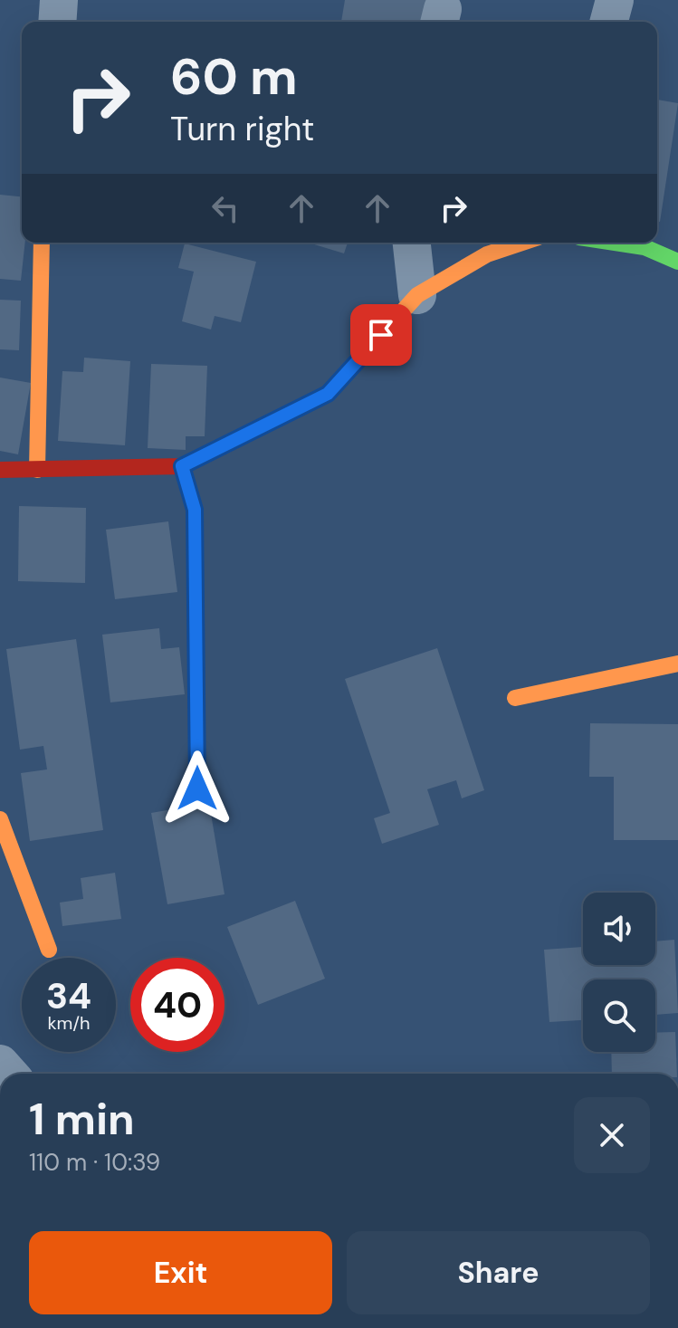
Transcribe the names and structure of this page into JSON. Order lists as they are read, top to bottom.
{
  "page": {
    "turn": ["60 m", "Turn right"],
    "speed": "34 km/h",
    "limit": "40",
    "heading": ["1 min", "110 m · 10:39"],
    "buttons": ["Exit", "Share"]
  }
}
